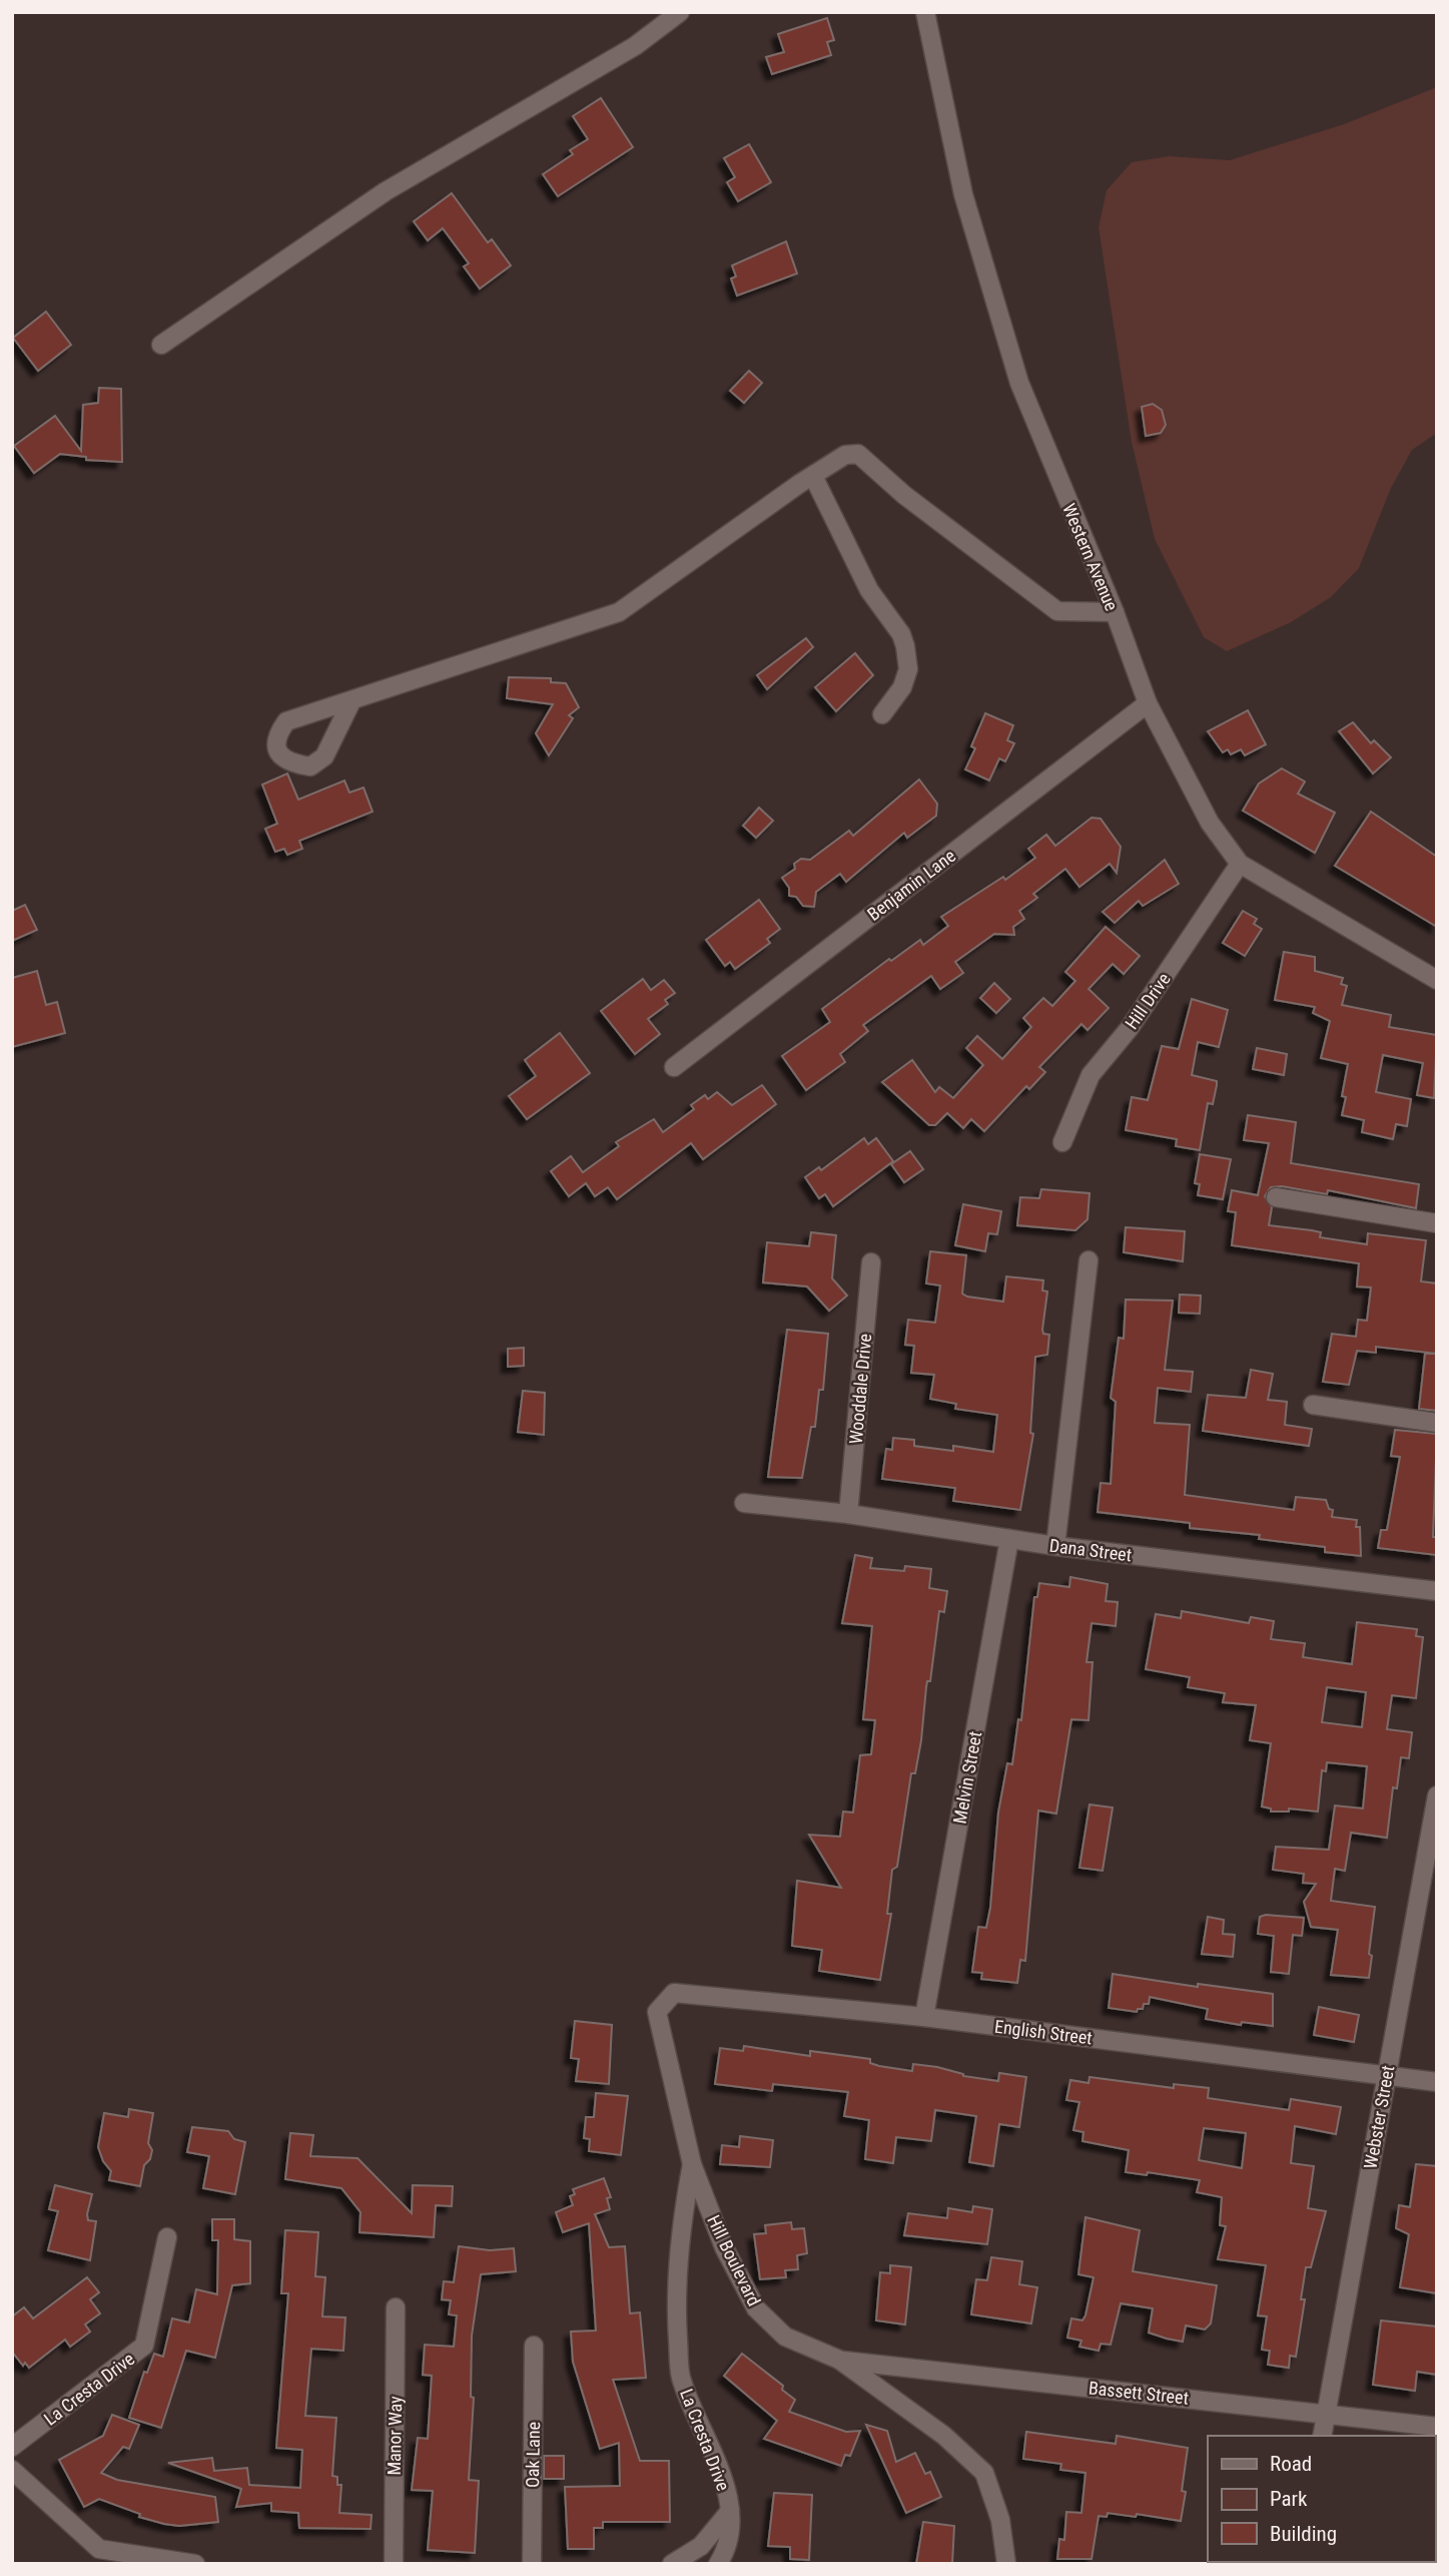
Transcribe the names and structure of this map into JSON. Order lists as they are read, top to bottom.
{
  "streets": {
    "street": [
      "Western Avenue",
      "Benjamin Lane",
      "Hill Drive",
      "Wooddale Drive",
      "Dana Street",
      "Melvin Street",
      "English Street",
      "Webster Street",
      "Hill Boulevard",
      "La Cresta Drive",
      "Bassett Street",
      "Manor Way",
      "Oak Lane"
    ]
  },
  "crossings": [
    ["Western Avenue", "Benjamin Lane"],
    ["Western Avenue", "Hill Drive"],
    ["Wooddale Drive", "Dana Street"],
    ["Dana Street", "Melvin Street"],
    ["Melvin Street", "English Street"],
    ["English Street", "Webster Street"],
    ["English Street", "Hill Boulevard"],
    ["Webster Street", "Bassett Street"],
    ["Hill Boulevard", "La Cresta Drive"],
    ["Hill Boulevard", "Bassett Street"]
  ],
  "legend": ["Road", "Park", "Building"]
}
